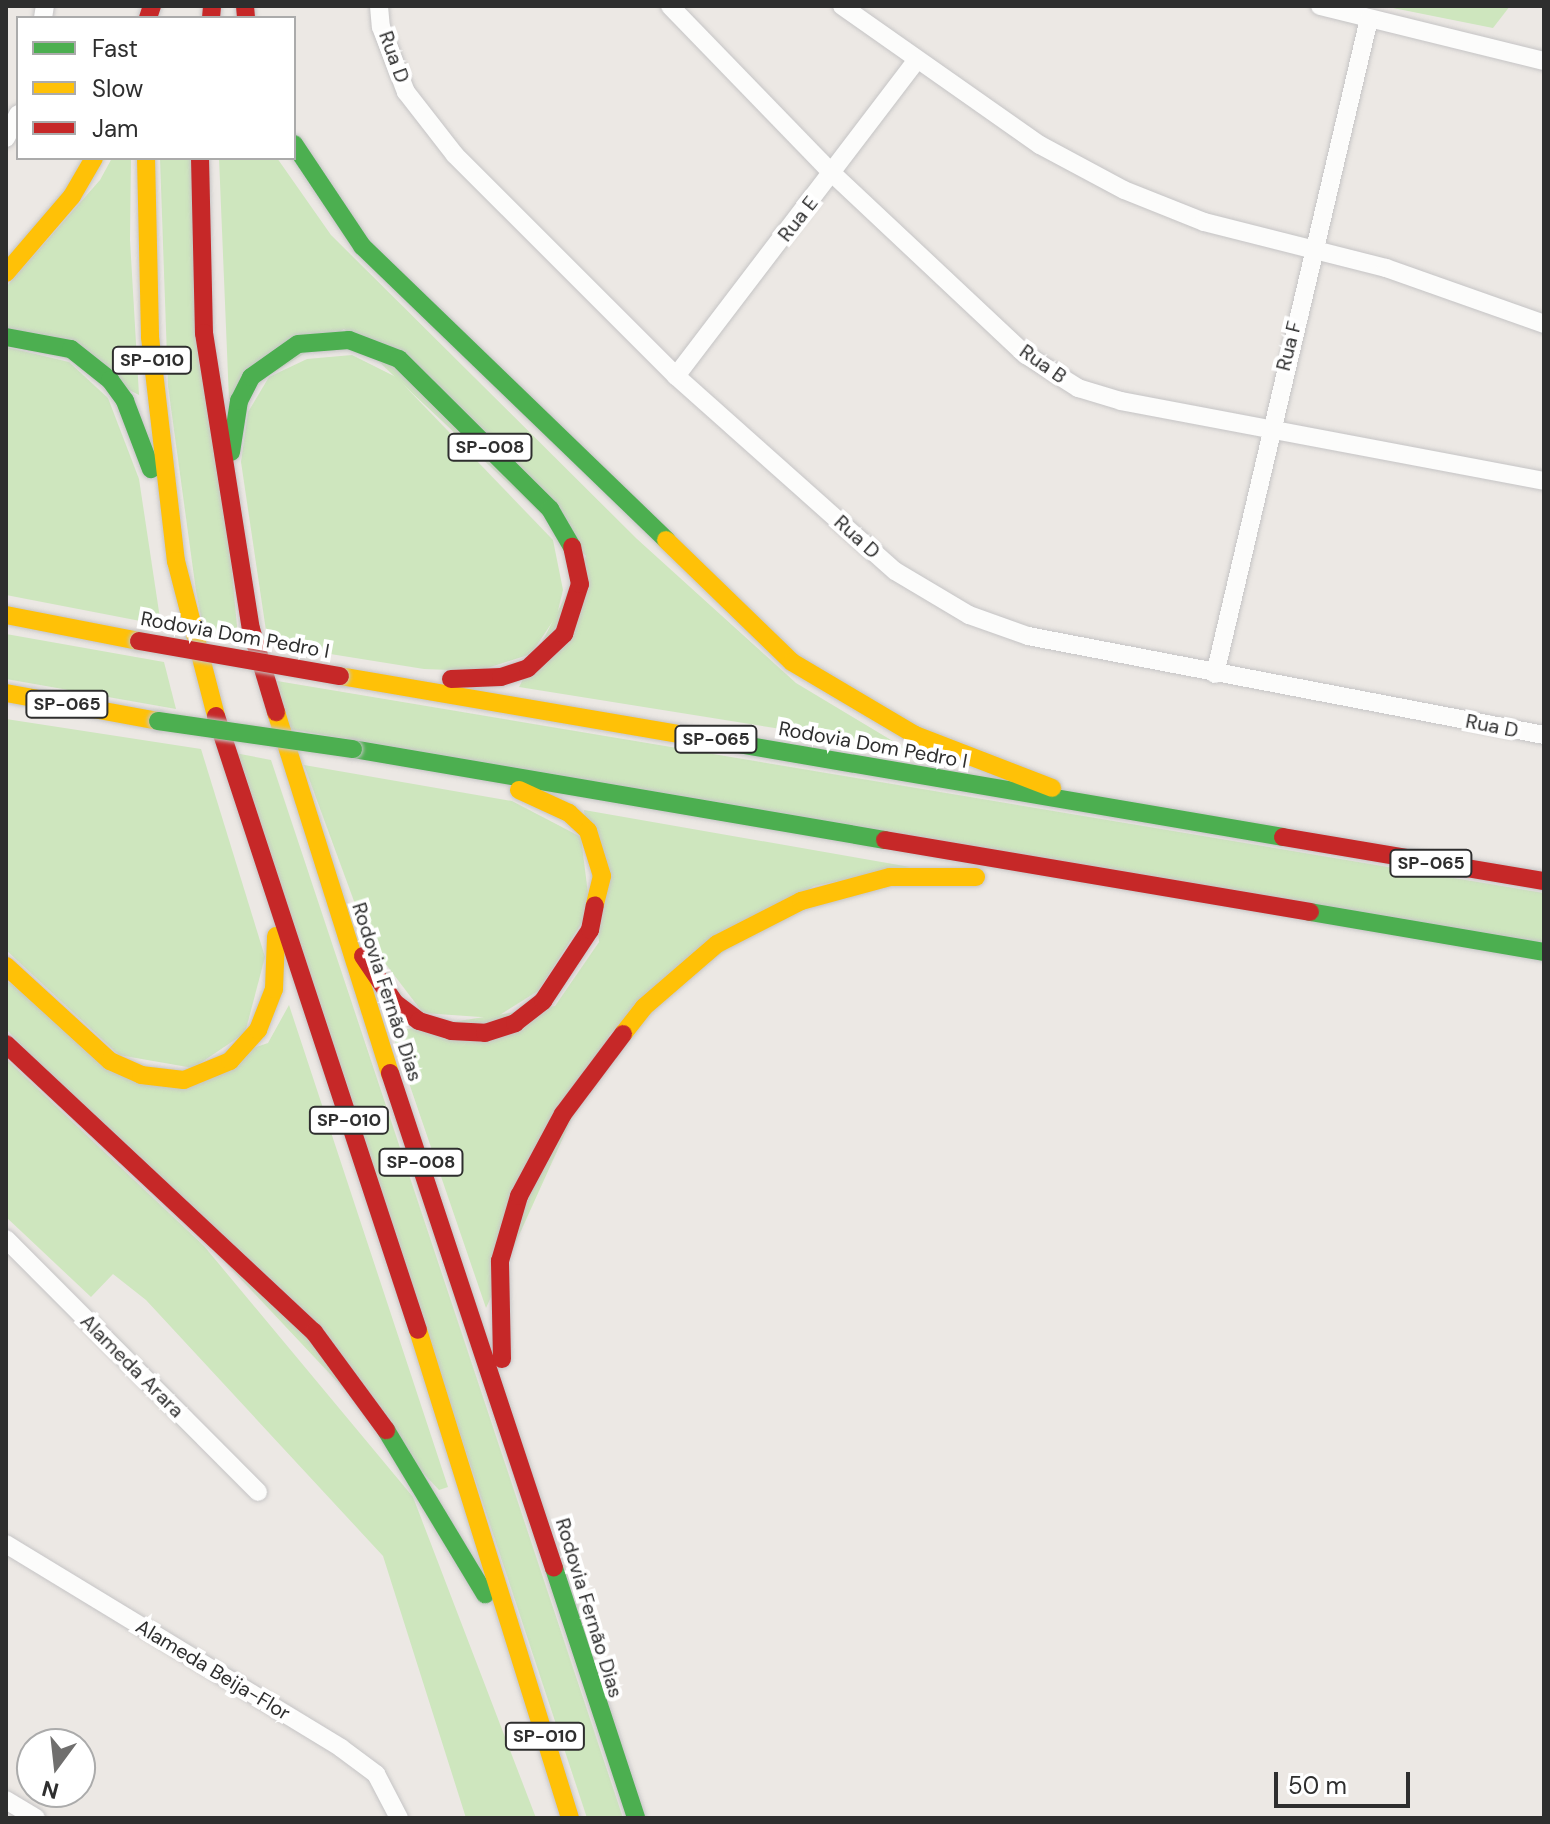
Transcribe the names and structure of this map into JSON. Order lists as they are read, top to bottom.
{
  "streets": {
    "highway": [
      "SP-010",
      "SP-008",
      "Rodovia Dom Pedro I",
      "SP-065",
      "Rodovia Fernão Dias"
    ],
    "street": [
      "Rua D",
      "Rua E",
      "Rua F",
      "Rua B",
      "Alameda Arara",
      "Alameda Beija-Flor"
    ]
  },
  "crossings": [
    ["Rua D", "Rua E"],
    ["Rua D", "Rua F"],
    ["Rua E", "Rua B"],
    ["Rua F", "Rua B"],
    ["SP-008", "Rodovia Dom Pedro I"],
    ["SP-008", "Rodovia Fernão Dias"]
  ],
  "legend": ["Fast", "Slow", "Jam"],
  "scale_bar": "50 m",
  "north": "bottom"
}
